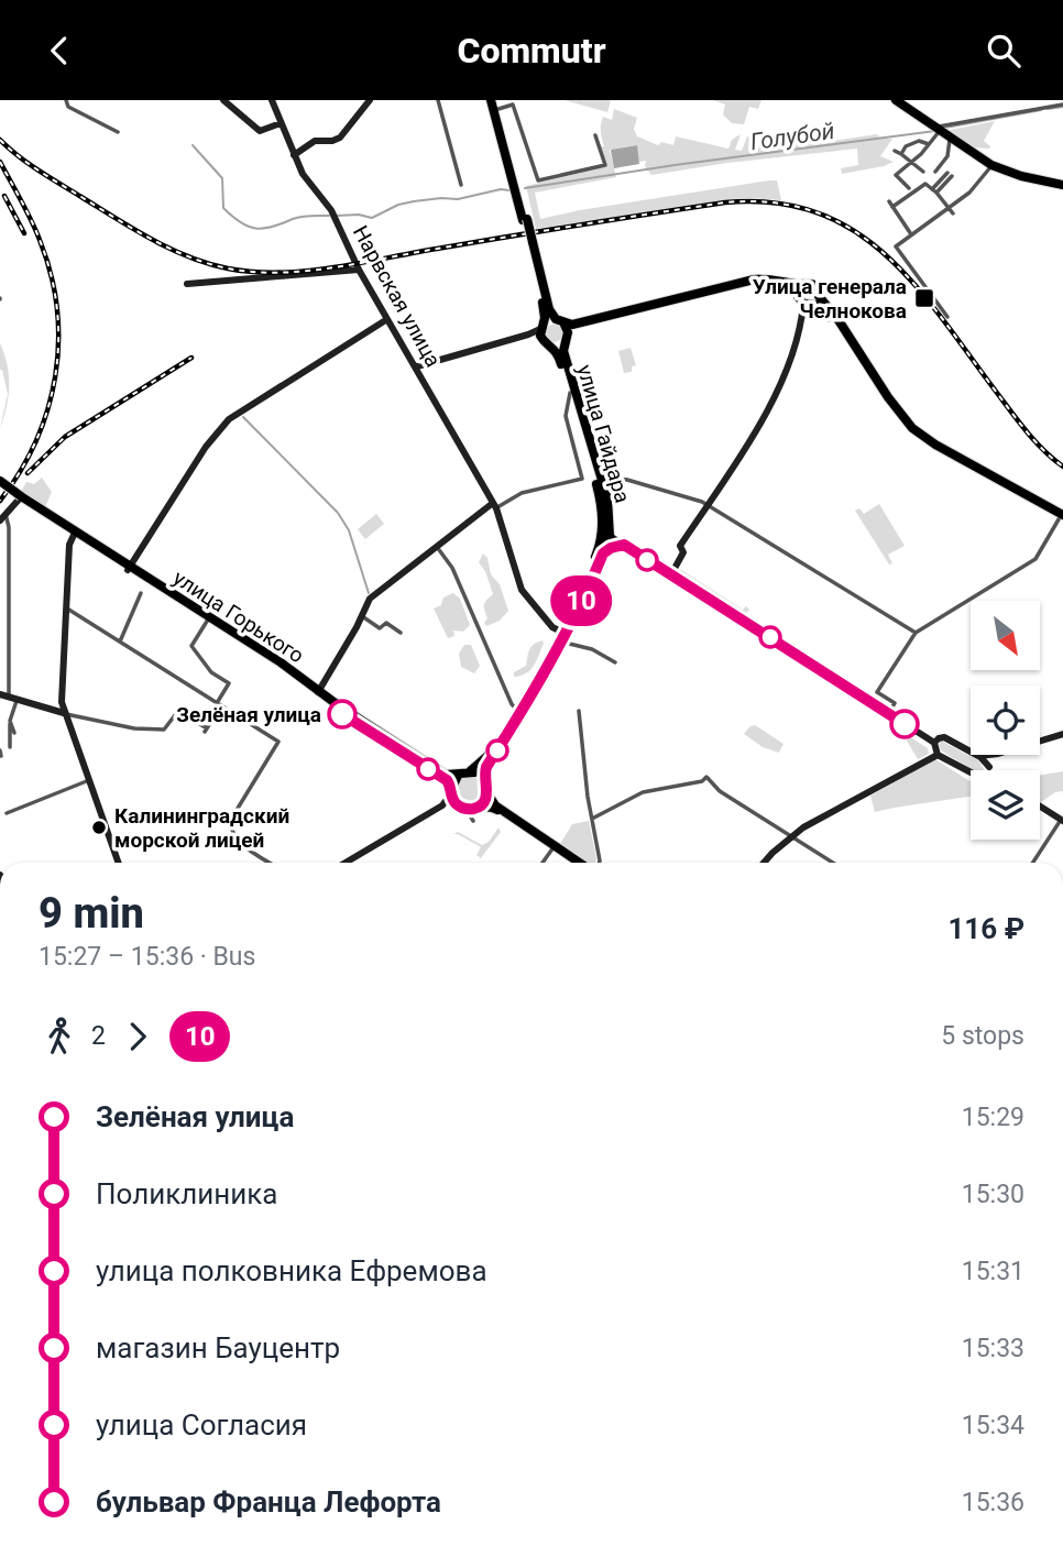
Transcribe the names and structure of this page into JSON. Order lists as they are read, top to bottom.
{
  "streets": {
    "main road": ["Нарвская улица", "улица Гайдара", "улица Горького"]
  },
  "crossings": [
    ["Нарвская улица", "улица Гайдара"],
    ["улица Гайдара", "улица Горького"]
  ],
  "water": ["Голубой"],
  "places": {
    "transit": ["Улица генерала Челнокова"],
    "other": ["Зелёная улица", "Калининградский морской лицей"]
  },
  "lines": ["bus line 10"],
  "north": "bottom right",
  "page": {
    "header": "Commutr",
    "on_map": "10",
    "heading": ["9 min", "15:27 – 15:36 · Bus", "116 ₽"],
    "legs": ["2", "10", "5 stops"],
    "list": [
      {
        "name": "Зелёная улица",
        "value": "15:29"
      },
      {
        "name": "Поликлиника",
        "value": "15:30"
      },
      {
        "name": "улица полковника Ефремова",
        "value": "15:31"
      },
      {
        "name": "магазин Бауцентр",
        "value": "15:33"
      },
      {
        "name": "улица Согласия",
        "value": "15:34"
      },
      {
        "name": "бульвар Франца Лефорта",
        "value": "15:36"
      }
    ]
  }
}
